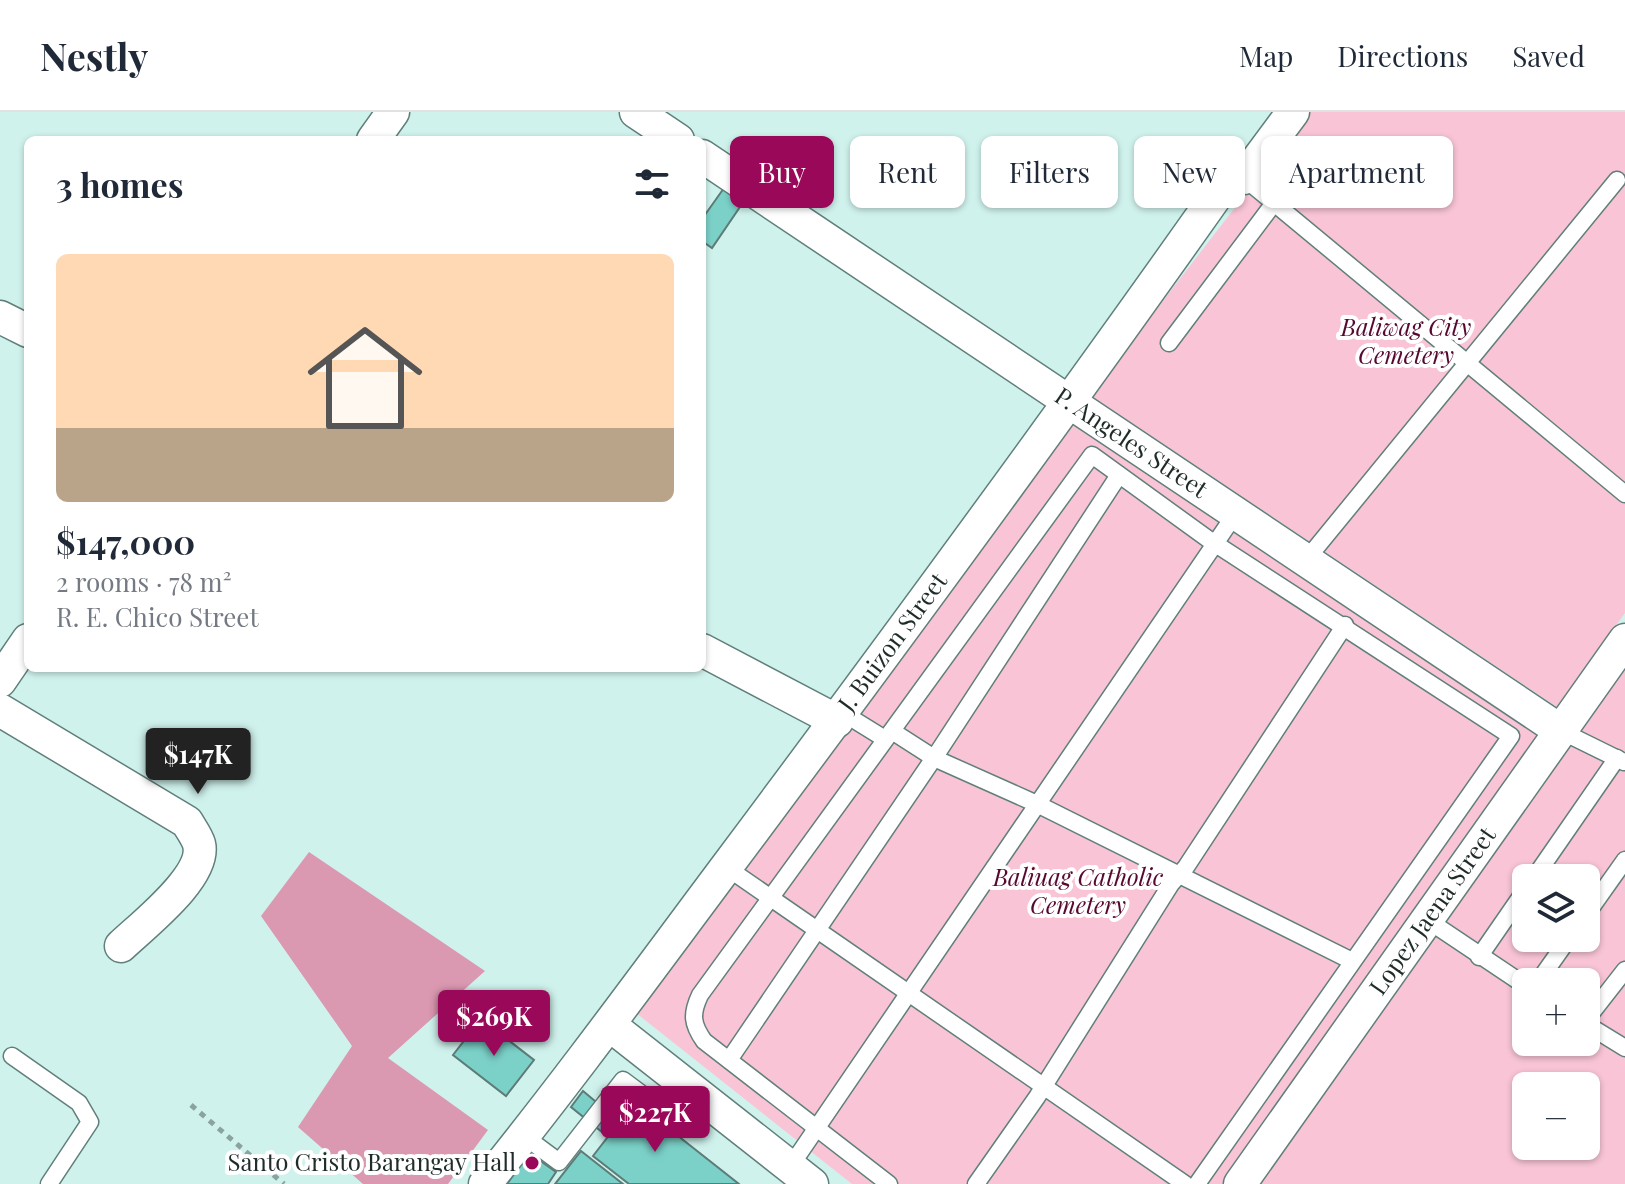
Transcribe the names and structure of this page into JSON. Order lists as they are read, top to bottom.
{
  "streets": {
    "street": ["P. Angeles Street", "J. Buizon Street", "Lopez Jaena Street"]
  },
  "crossings": [
    ["P. Angeles Street", "J. Buizon Street"],
    ["P. Angeles Street", "Lopez Jaena Street"]
  ],
  "parks": ["Baliwag City Cemetery", "Baliuag Catholic Cemetery"],
  "places": ["Santo Cristo Barangay Hall"],
  "page": {
    "header": "Nestly",
    "nav": ["Map", "Directions", "Saved"],
    "chip": [
      "Buy",
      "Rent",
      "Filters",
      "New",
      "Apartment"
    ],
    "heading": "3 homes",
    "list": [
      {
        "name": "$147,000",
        "note": "2 rooms · 78 m² · R. E. Chico Street"
      }
    ],
    "price": ["$147K", "$269K", "$227K"],
    "map_buttons": ["+", "−"]
  }
}
